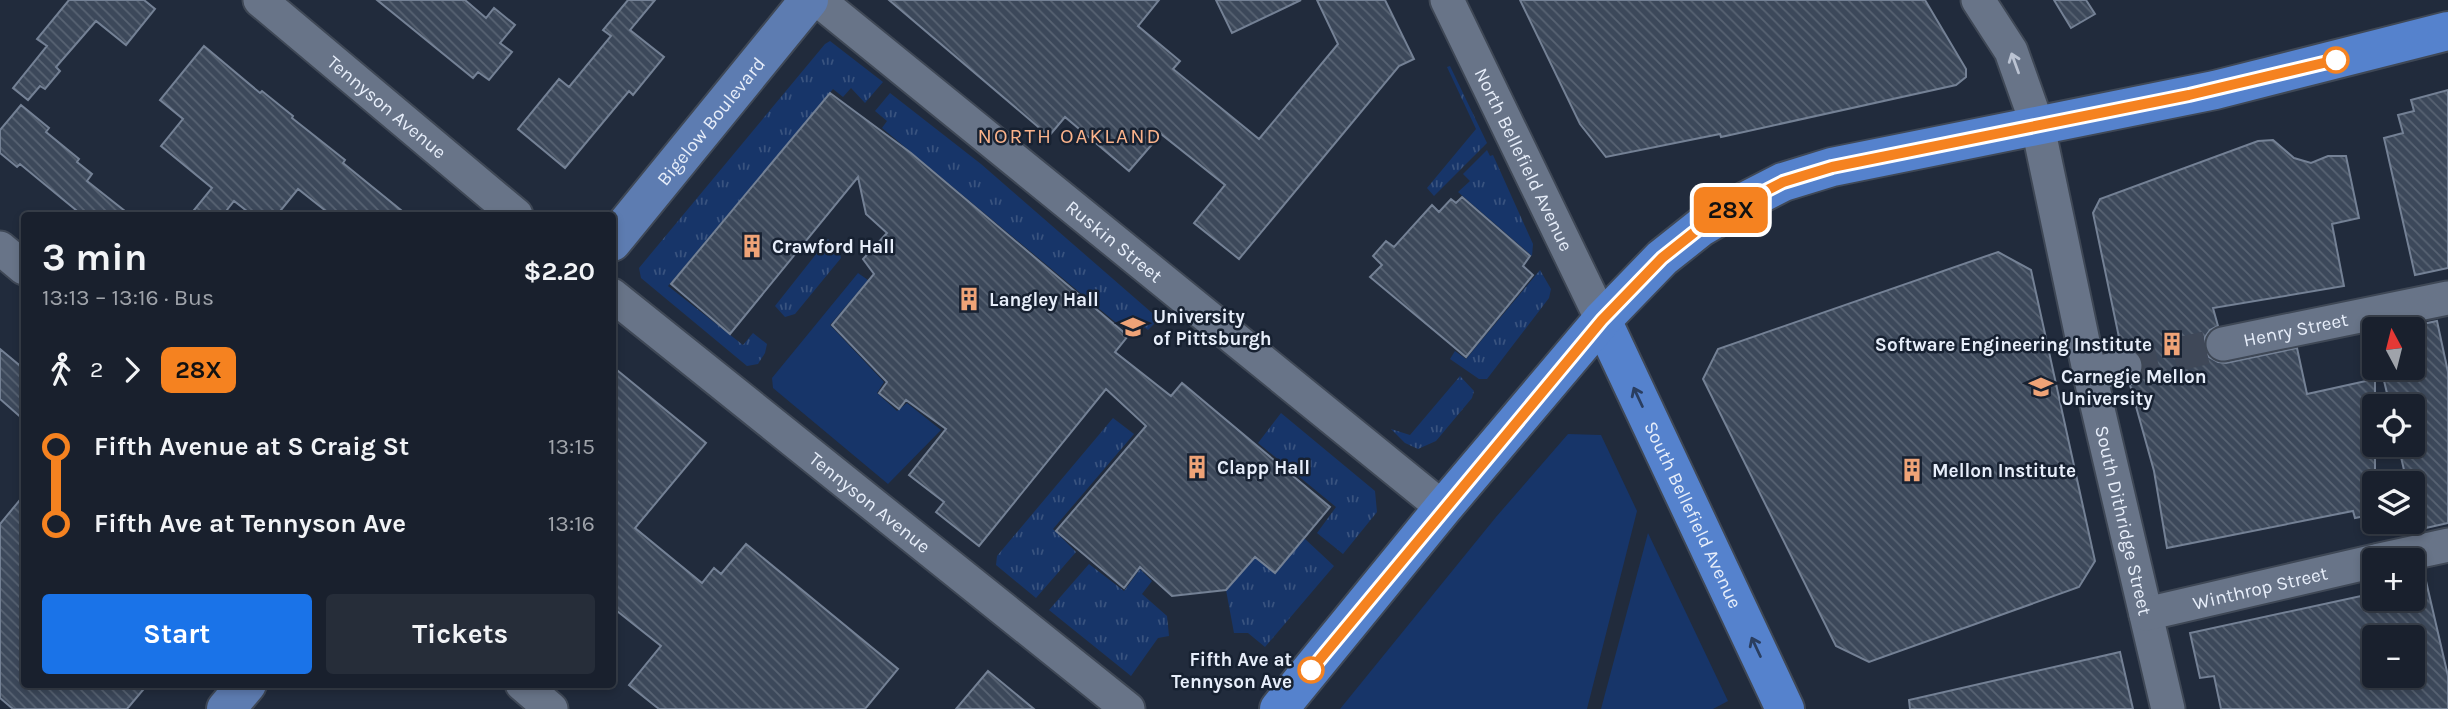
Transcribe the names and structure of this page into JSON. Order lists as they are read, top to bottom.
{
  "streets": {
    "highway": ["South Bellefield Avenue"],
    "main road": ["Bigelow Boulevard"],
    "street": [
      "Tennyson Avenue",
      "North Bellefield Avenue",
      "Ruskin Street",
      "Henry Street",
      "South Dithridge Street",
      "Winthrop Street"
    ]
  },
  "crossings": [
    ["North Bellefield Avenue", "South Bellefield Avenue"],
    ["South Dithridge Street", "Winthrop Street"]
  ],
  "one_way": ["South Bellefield Avenue"],
  "districts": ["NORTH OAKLAND"],
  "places": {
    "building": [
      "Crawford Hall",
      "Langley Hall",
      "Software Engineering Institute",
      "Clapp Hall",
      "Mellon Institute"
    ],
    "school or university": ["University of Pittsburgh", "Carnegie Mellon University"],
    "other": ["Fifth Ave at Tennyson Ave"]
  },
  "lines": ["bus line 28X"],
  "north": "top",
  "page": {
    "on_map": "28X",
    "heading": ["3 min", "13:13 – 13:16 · Bus", "$2.20"],
    "map_buttons": ["+", "−"],
    "legs": ["2", "28X"],
    "list": [
      {
        "name": "Fifth Avenue at S Craig St",
        "value": "13:15"
      },
      {
        "name": "Fifth Ave at Tennyson Ave",
        "value": "13:16"
      }
    ],
    "buttons": ["Start", "Tickets"]
  }
}
